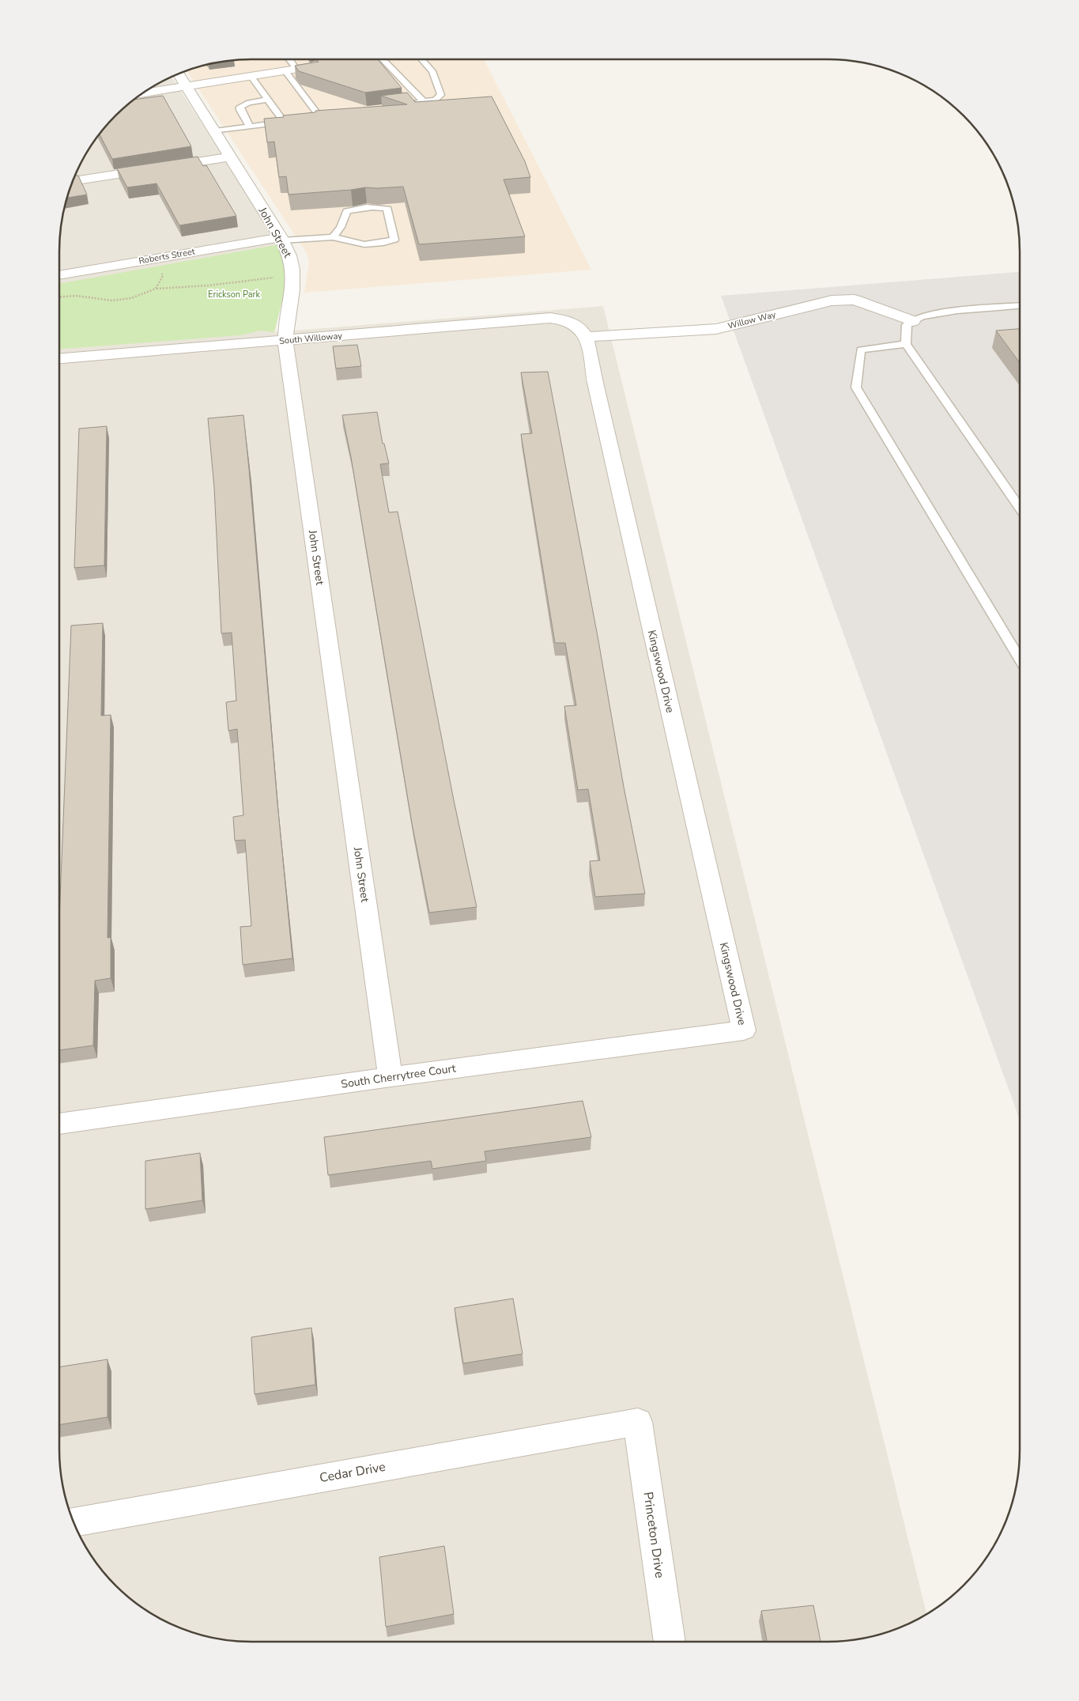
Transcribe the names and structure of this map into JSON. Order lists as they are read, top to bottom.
{
  "streets": {
    "street": [
      "John Street",
      "Roberts Street",
      "Willow Way",
      "South Willoway",
      "Kingswood Drive",
      "South Cherrytree Court",
      "Cedar Drive",
      "Princeton Drive"
    ]
  },
  "crossings": [
    ["John Street", "Roberts Street"],
    ["John Street", "South Willoway"],
    ["John Street", "South Cherrytree Court"],
    ["Willow Way", "South Willoway"],
    ["Willow Way", "Kingswood Drive"],
    ["South Willoway", "Kingswood Drive"],
    ["Kingswood Drive", "South Cherrytree Court"],
    ["Cedar Drive", "Princeton Drive"]
  ],
  "parks": ["Erickson Park"]
}
